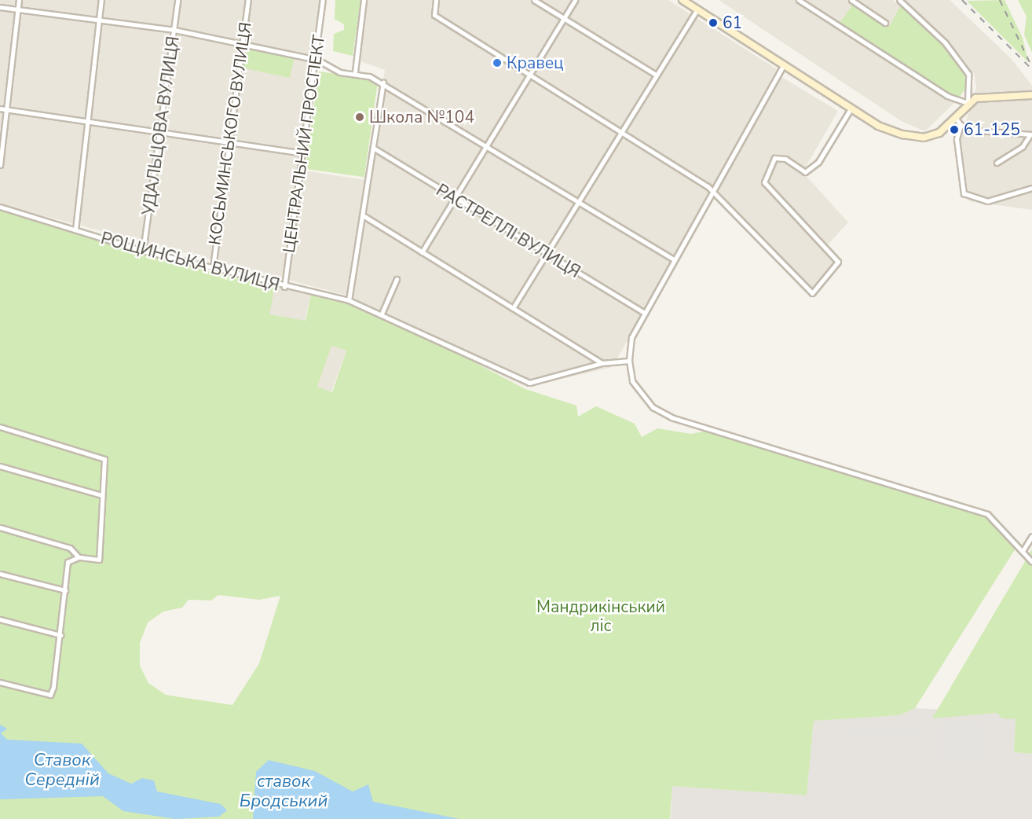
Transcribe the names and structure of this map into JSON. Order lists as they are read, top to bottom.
{
  "streets": {
    "street": [
      "УДАЛЬЦОВА ВУЛИЦЯ",
      "КОСЬМИНСЬКОГО ВУЛИЦЯ",
      "ЦЕНТРАЛЬНИЙ ПРОСПЕКТ",
      "РАСТРЕЛЛІ ВУЛИЦЯ",
      "РОЩИНСЬКА ВУЛИЦЯ"
    ]
  },
  "crossings": [
    ["УДАЛЬЦОВА ВУЛИЦЯ", "РОЩИНСЬКА ВУЛИЦЯ"],
    ["КОСЬМИНСЬКОГО ВУЛИЦЯ", "РОЩИНСЬКА ВУЛИЦЯ"],
    ["ЦЕНТРАЛЬНИЙ ПРОСПЕКТ", "РОЩИНСЬКА ВУЛИЦЯ"]
  ],
  "water": ["Ставок Середній", "ставок Бродський"],
  "parks": ["Мандрикінський ліс"],
  "places": [
    "61",
    "Кравец",
    "Школа №104",
    "61-125"
  ]
}
